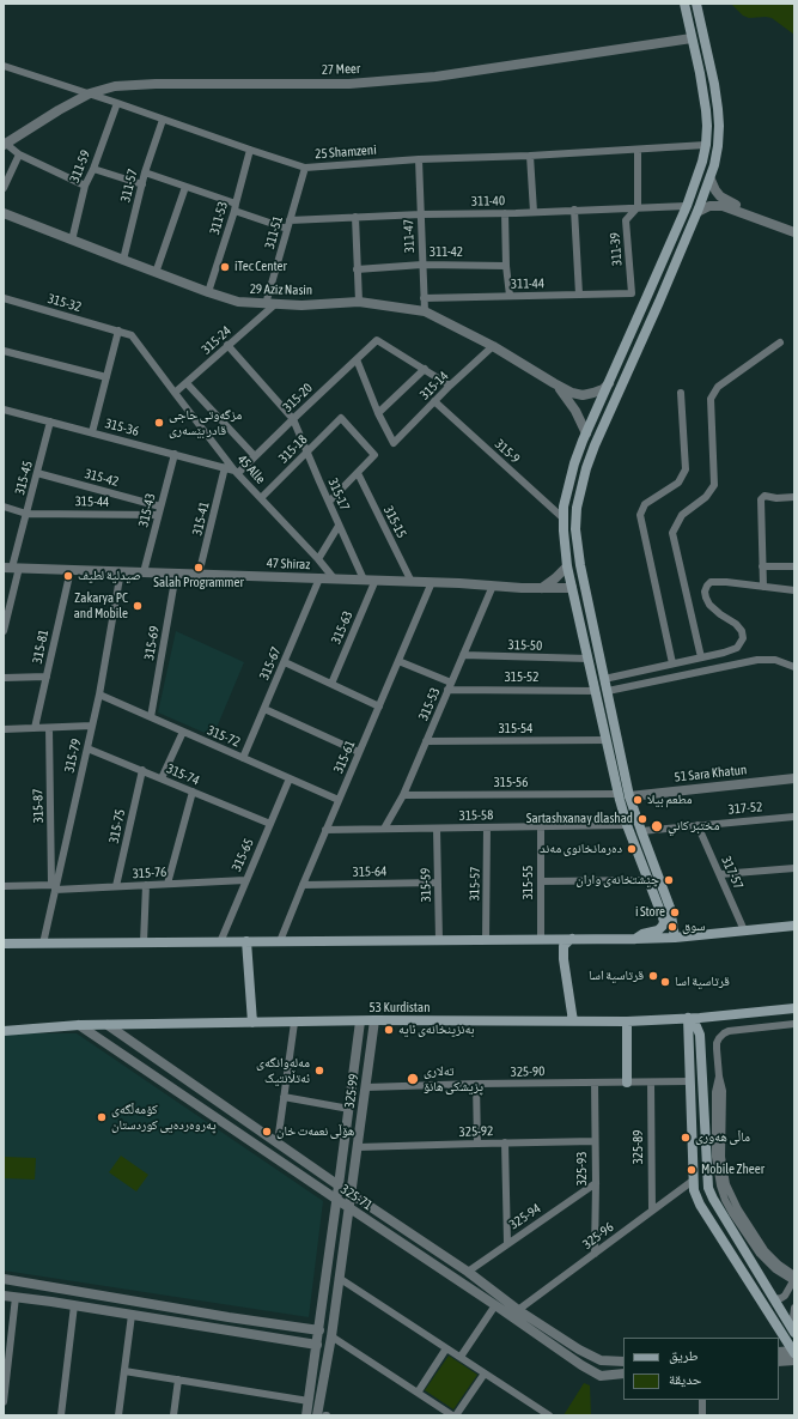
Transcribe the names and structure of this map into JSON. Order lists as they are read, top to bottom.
{
  "streets": {
    "main road": ["53 Kurdistan"],
    "street": [
      "27 Meer",
      "25 Shamzeni",
      "311-59",
      "311-57",
      "311-40",
      "311-53",
      "311-51",
      "311-47",
      "311-39",
      "311-42",
      "311-44",
      "29 Aziz Nasin",
      "315-32",
      "315-24",
      "315-14",
      "315-20",
      "315-36",
      "315-18",
      "315-9",
      "45 Alle",
      "315-45",
      "315-42",
      "315-17",
      "315-44",
      "315-43",
      "315-41",
      "315-15",
      "47 Shiraz",
      "315-63",
      "315-69",
      "315-50",
      "315-81",
      "315-67",
      "315-52",
      "315-53",
      "315-54",
      "315-72",
      "315-79",
      "315-61",
      "51 Sara Khatun",
      "315-74",
      "315-56",
      "315-87",
      "317-52",
      "315-58",
      "315-75",
      "315-65",
      "315-64",
      "315-76",
      "317-57",
      "315-55",
      "315-57",
      "315-59",
      "325-90",
      "325-99",
      "325-92",
      "325-89",
      "325-93",
      "325-71",
      "325-94",
      "325-96"
    ]
  },
  "crossings": [
    ["27 Meer", "25 Shamzeni"],
    ["25 Shamzeni", "311-59"],
    ["25 Shamzeni", "311-57"],
    ["25 Shamzeni", "311-53"],
    ["25 Shamzeni", "311-51"],
    ["25 Shamzeni", "311-47"],
    ["311-59", "29 Aziz Nasin"],
    ["311-57", "29 Aziz Nasin"],
    ["311-40", "311-51"],
    ["311-40", "311-47"],
    ["311-40", "311-39"],
    ["311-53", "29 Aziz Nasin"],
    ["311-51", "29 Aziz Nasin"],
    ["311-51", "315-24"],
    ["311-47", "311-42"],
    ["311-47", "311-44"],
    ["311-47", "29 Aziz Nasin"],
    ["311-39", "311-44"],
    ["29 Aziz Nasin", "315-24"],
    ["29 Aziz Nasin", "315-14"],
    ["315-32", "45 Alle"],
    ["315-24", "45 Alle"],
    ["315-24", "315-17"],
    ["315-14", "315-9"],
    ["315-20", "315-36"],
    ["315-20", "45 Alle"],
    ["315-20", "315-17"],
    ["315-36", "45 Alle"],
    ["315-36", "315-45"],
    ["315-36", "315-43"],
    ["315-36", "315-41"],
    ["315-18", "45 Alle"],
    ["315-18", "315-17"],
    ["315-18", "315-15"],
    ["45 Alle", "47 Shiraz"],
    ["315-45", "315-42"],
    ["315-45", "315-44"],
    ["315-45", "47 Shiraz"],
    ["315-42", "315-43"],
    ["315-17", "47 Shiraz"],
    ["315-44", "315-43"],
    ["315-43", "47 Shiraz"],
    ["315-41", "47 Shiraz"],
    ["315-15", "47 Shiraz"],
    ["47 Shiraz", "315-63"],
    ["47 Shiraz", "315-69"],
    ["47 Shiraz", "315-81"],
    ["47 Shiraz", "315-67"],
    ["47 Shiraz", "315-53"],
    ["47 Shiraz", "315-79"],
    ["47 Shiraz", "315-61"],
    ["315-69", "315-72"],
    ["315-50", "315-53"],
    ["315-67", "315-72"],
    ["315-52", "315-53"],
    ["315-53", "315-54"],
    ["315-53", "315-56"],
    ["315-53", "315-58"],
    ["315-72", "315-79"],
    ["315-72", "315-61"],
    ["315-72", "315-65"],
    ["315-79", "315-74"],
    ["315-79", "315-87"],
    ["315-79", "315-76"],
    ["315-61", "315-58"],
    ["315-61", "315-64"],
    ["315-74", "315-75"],
    ["315-74", "315-65"],
    ["315-87", "315-76"],
    ["317-52", "317-57"],
    ["315-58", "315-55"],
    ["315-58", "315-57"],
    ["315-58", "315-59"],
    ["315-75", "315-76"],
    ["315-65", "315-76"],
    ["315-64", "315-59"],
    ["53 Kurdistan", "325-99"],
    ["53 Kurdistan", "325-71"],
    ["325-90", "325-99"],
    ["325-90", "325-89"],
    ["325-90", "325-93"],
    ["325-99", "325-92"],
    ["325-99", "325-71"],
    ["325-92", "325-93"],
    ["325-89", "325-96"],
    ["325-93", "325-94"],
    ["325-93", "325-96"],
    ["325-71", "325-94"],
    ["325-71", "325-96"]
  ],
  "places": [
    "iTec Center",
    "مزگەوتی حاجی قادر بێسەری",
    "Salah Programmer",
    "صیدلیة لطیف",
    "Zakarya PC and Mobile",
    "مطعم بيلا",
    "Sartashxanay dlashad",
    "مختبر كاني",
    "دەرمانخانوی مەند",
    "چێشتخانەی واران",
    "i Store",
    "سوق",
    "قرتاسية اسا",
    "قرتاسیة اسا",
    "بەنزینخانەی ئایە",
    "مەلەوانگەی ئەتڵانتیک",
    "تەلاری پزیشکی هانۆ",
    "كۆمەڵگەی پەروەردەیی كوردستان",
    "هۆڵی نعمەت خان",
    "ماڵی هەوری",
    "Mobile Zheer"
  ],
  "legend": ["طريق", "حديقة"]
}
